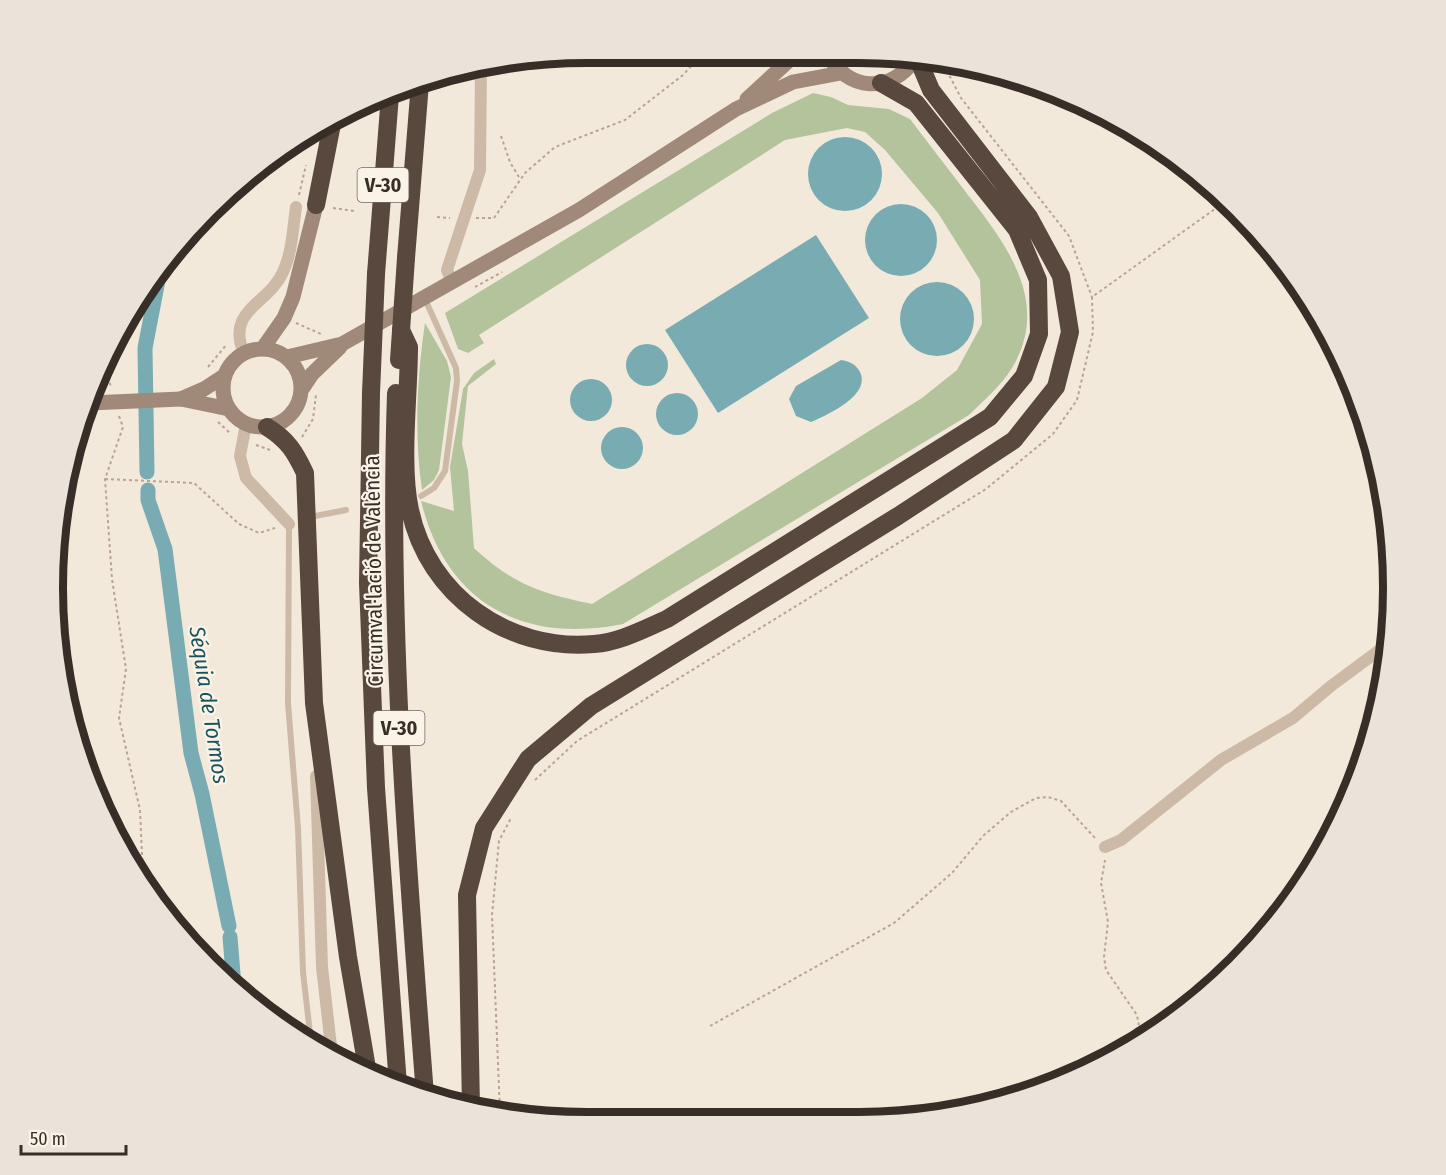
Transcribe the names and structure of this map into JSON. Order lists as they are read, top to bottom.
{
  "streets": {
    "highway": ["V-30", "Circumval·lació de València"]
  },
  "water": ["Séquia de Tormos"],
  "scale_bar": "50 m"
}
